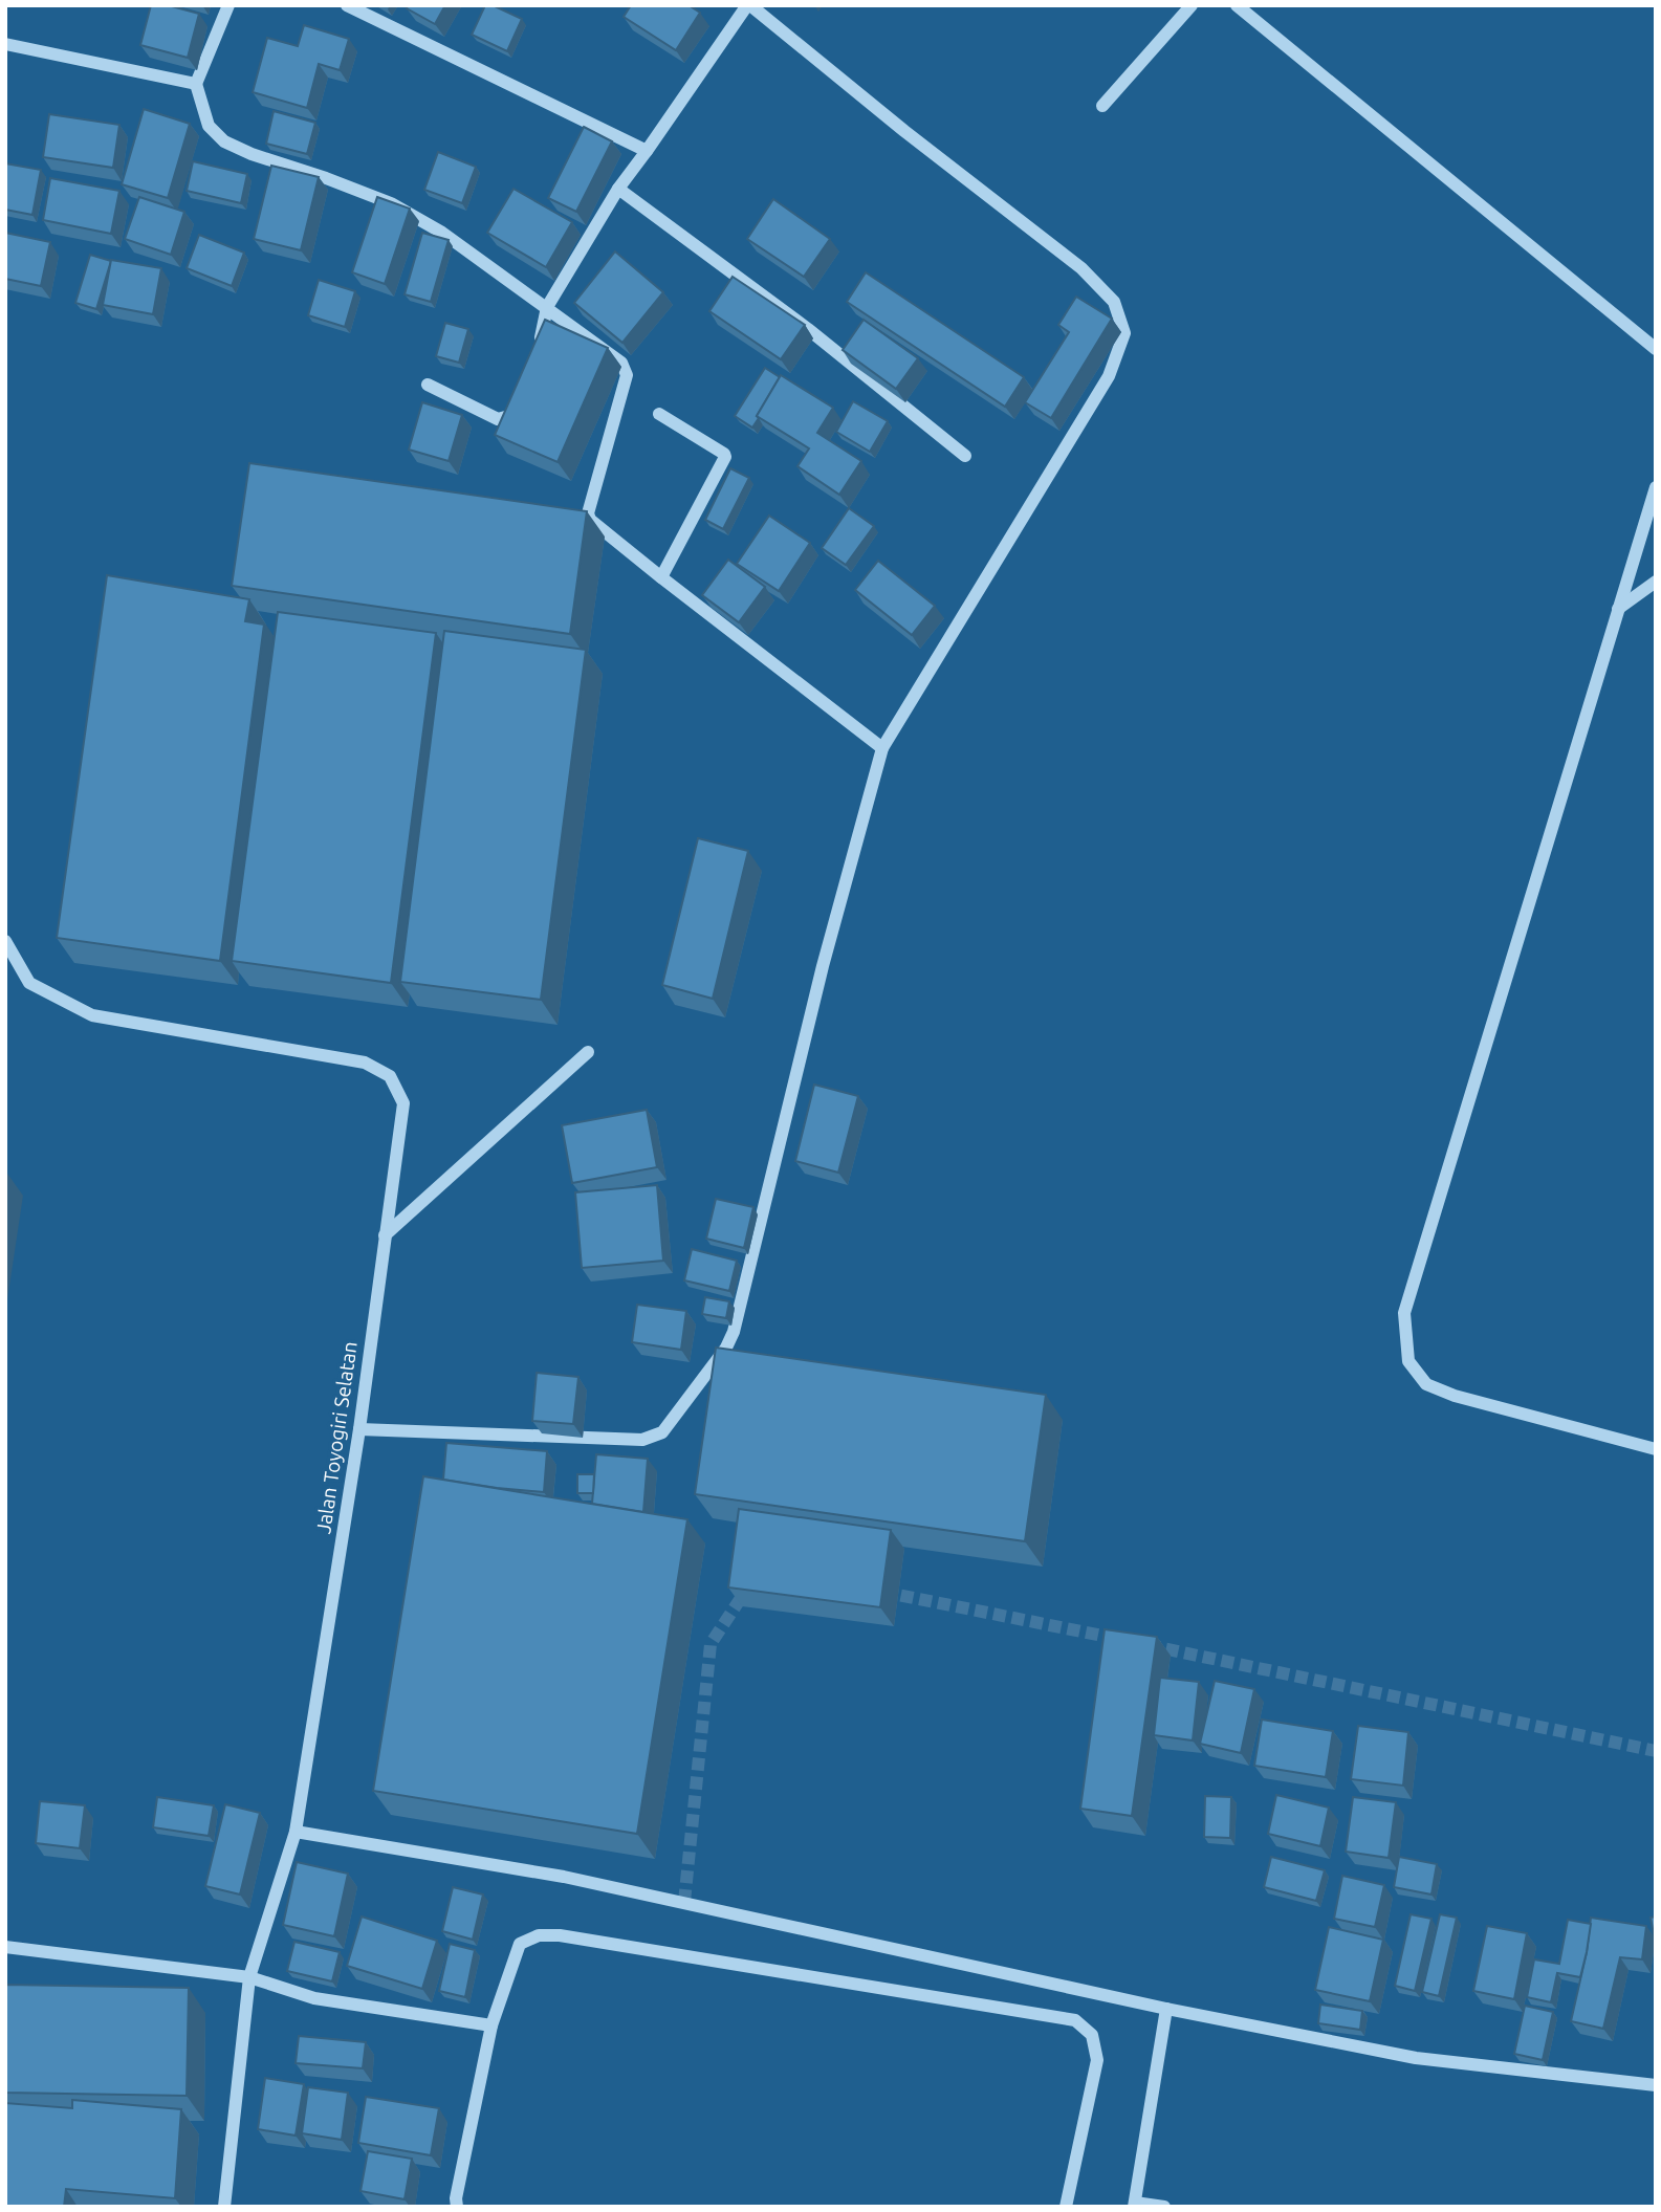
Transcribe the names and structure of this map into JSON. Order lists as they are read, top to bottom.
{
  "streets": {
    "street": ["Jalan Toyogiri Selatan"]
  }
}
